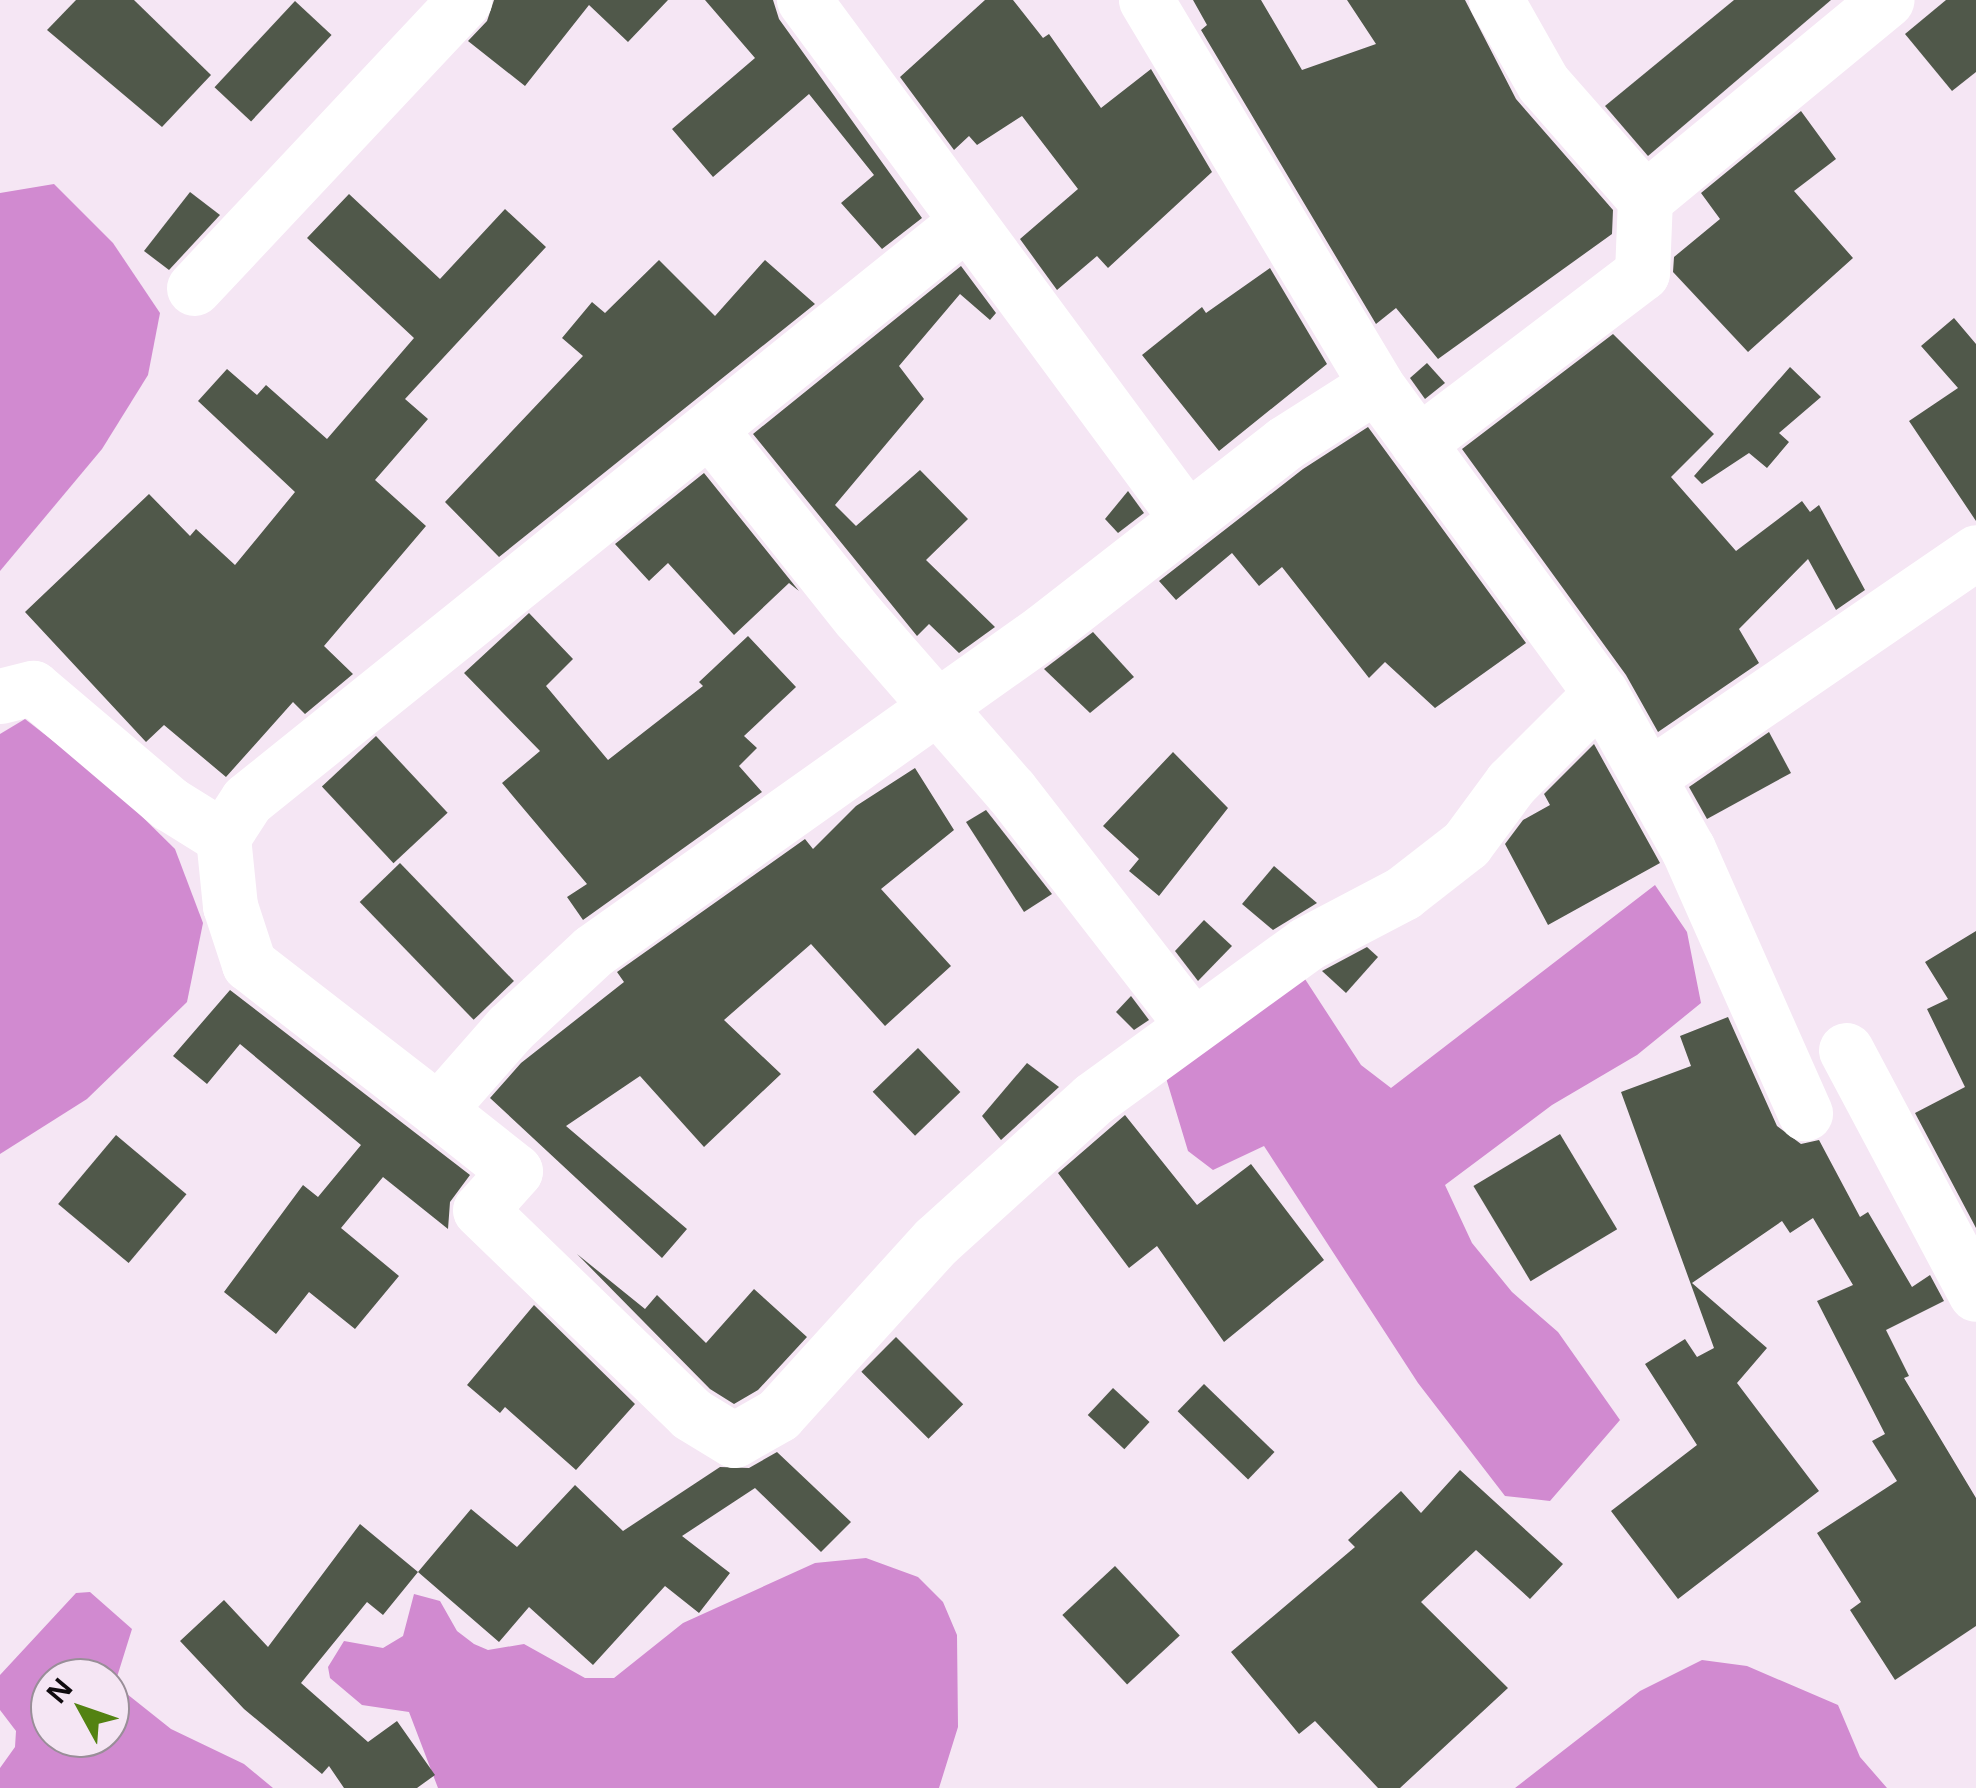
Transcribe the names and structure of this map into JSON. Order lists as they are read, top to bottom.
{
  "north": "top left"
}
